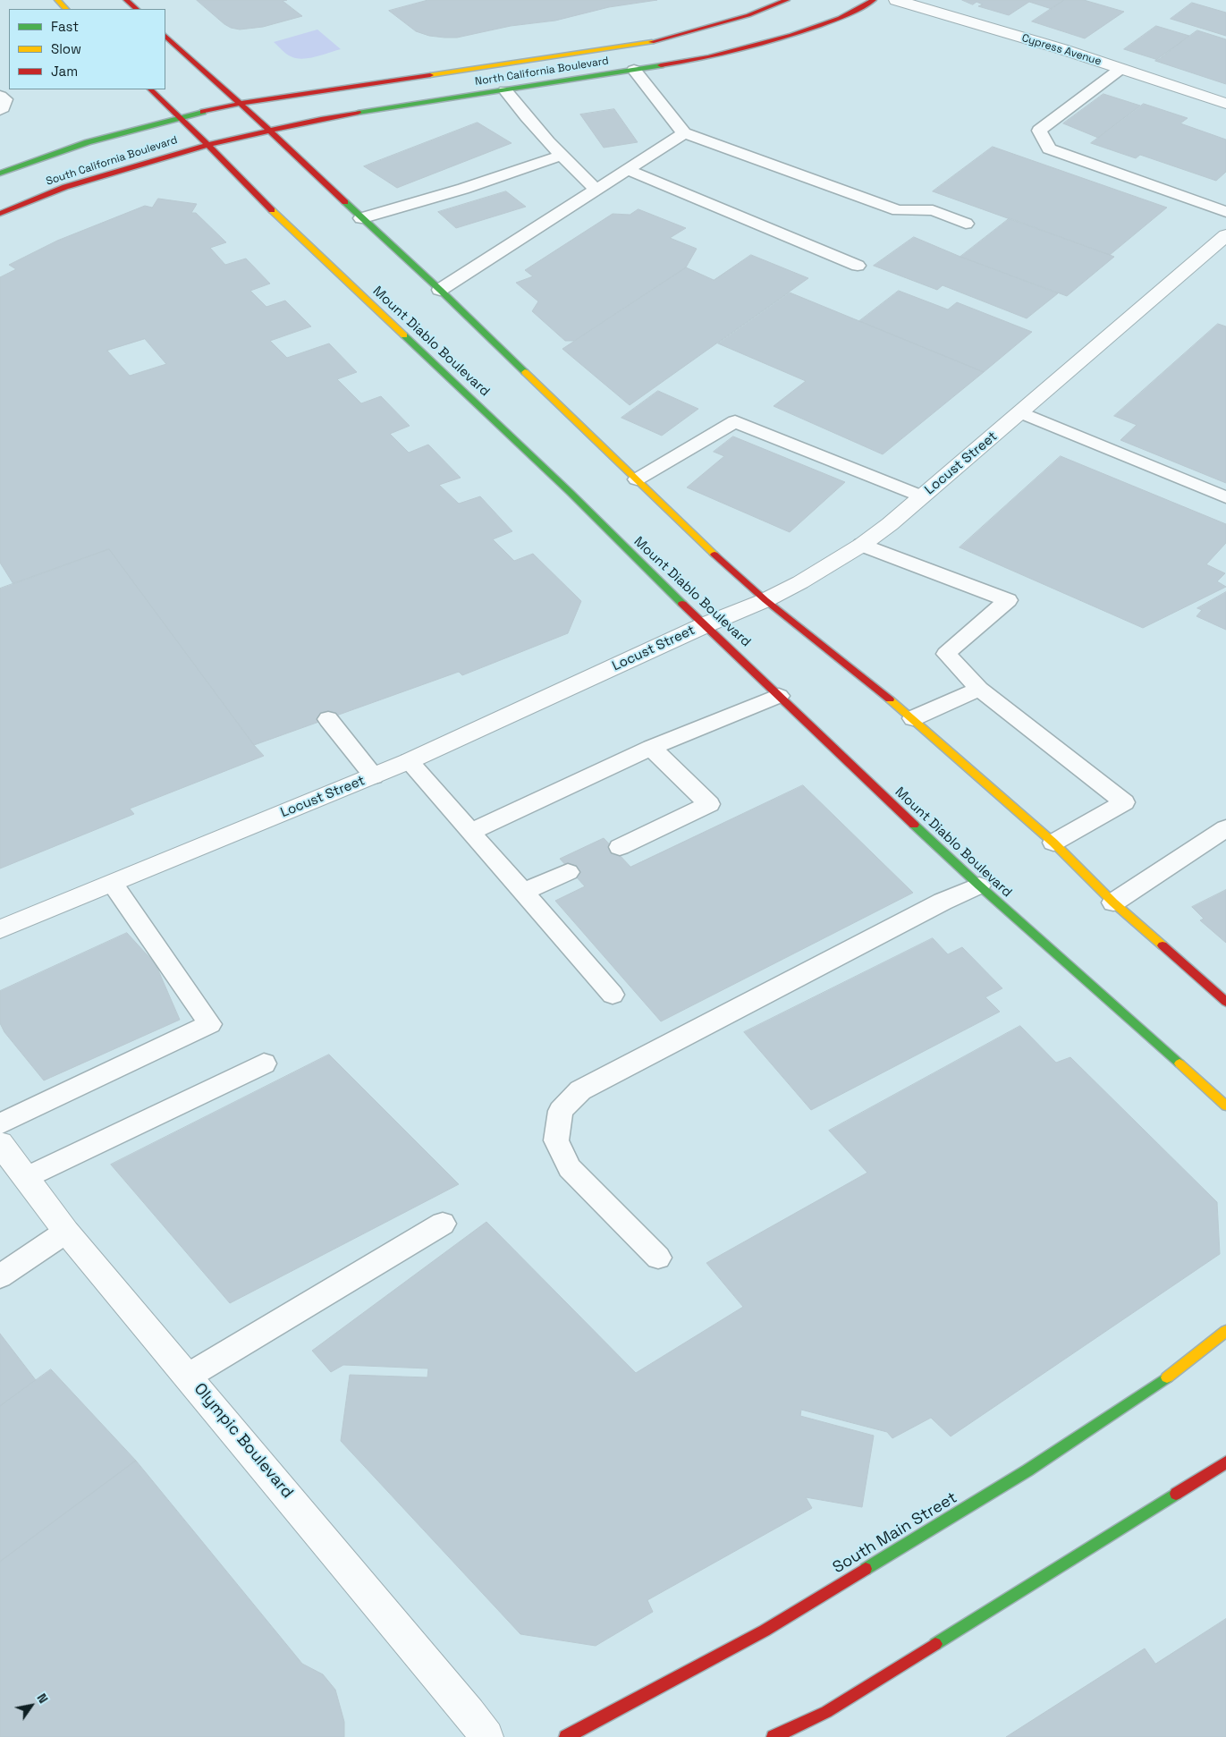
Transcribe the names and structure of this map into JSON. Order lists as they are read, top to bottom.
{
  "streets": {
    "main road": [
      "North California Boulevard",
      "South California Boulevard",
      "Mount Diablo Boulevard",
      "South Main Street"
    ],
    "street": ["Cypress Avenue", "Locust Street", "Olympic Boulevard"]
  },
  "crossings": [
    ["North California Boulevard", "South California Boulevard"],
    ["North California Boulevard", "Mount Diablo Boulevard"],
    ["South California Boulevard", "Mount Diablo Boulevard"],
    ["Mount Diablo Boulevard", "Locust Street"]
  ],
  "legend": ["Fast", "Slow", "Jam"],
  "north": "top right"
}
